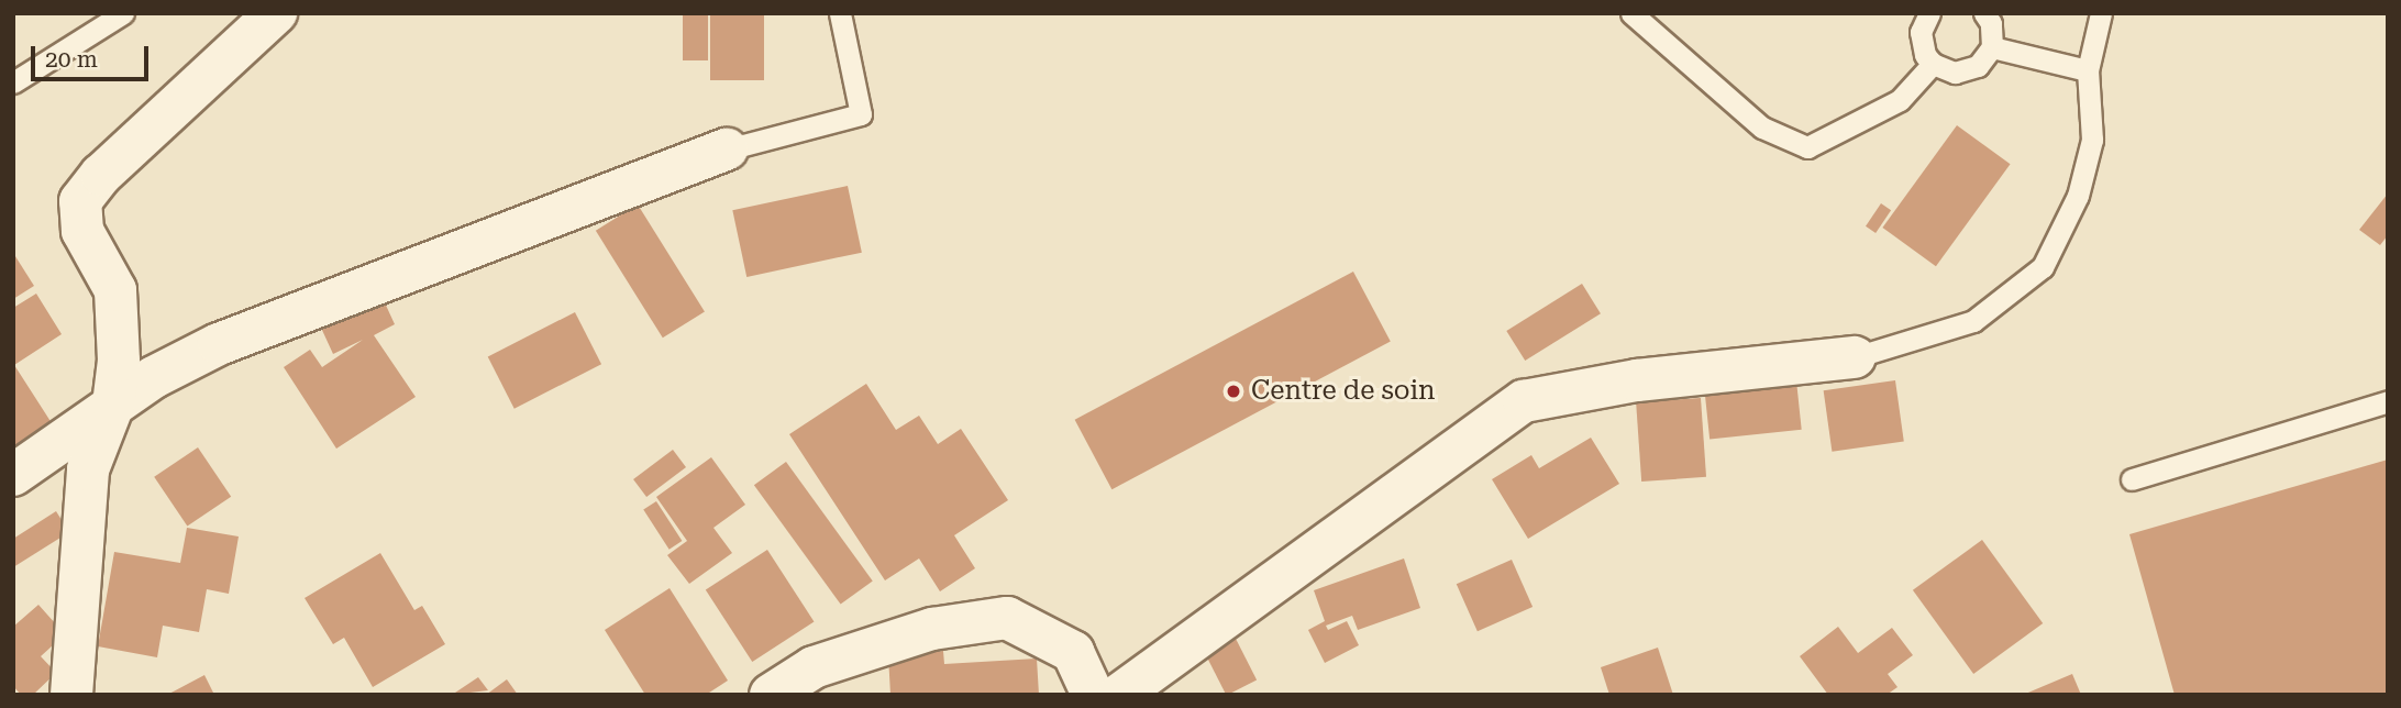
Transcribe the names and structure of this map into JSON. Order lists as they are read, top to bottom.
{
  "places": ["Centre de soin"],
  "scale_bar": "20 m"
}
